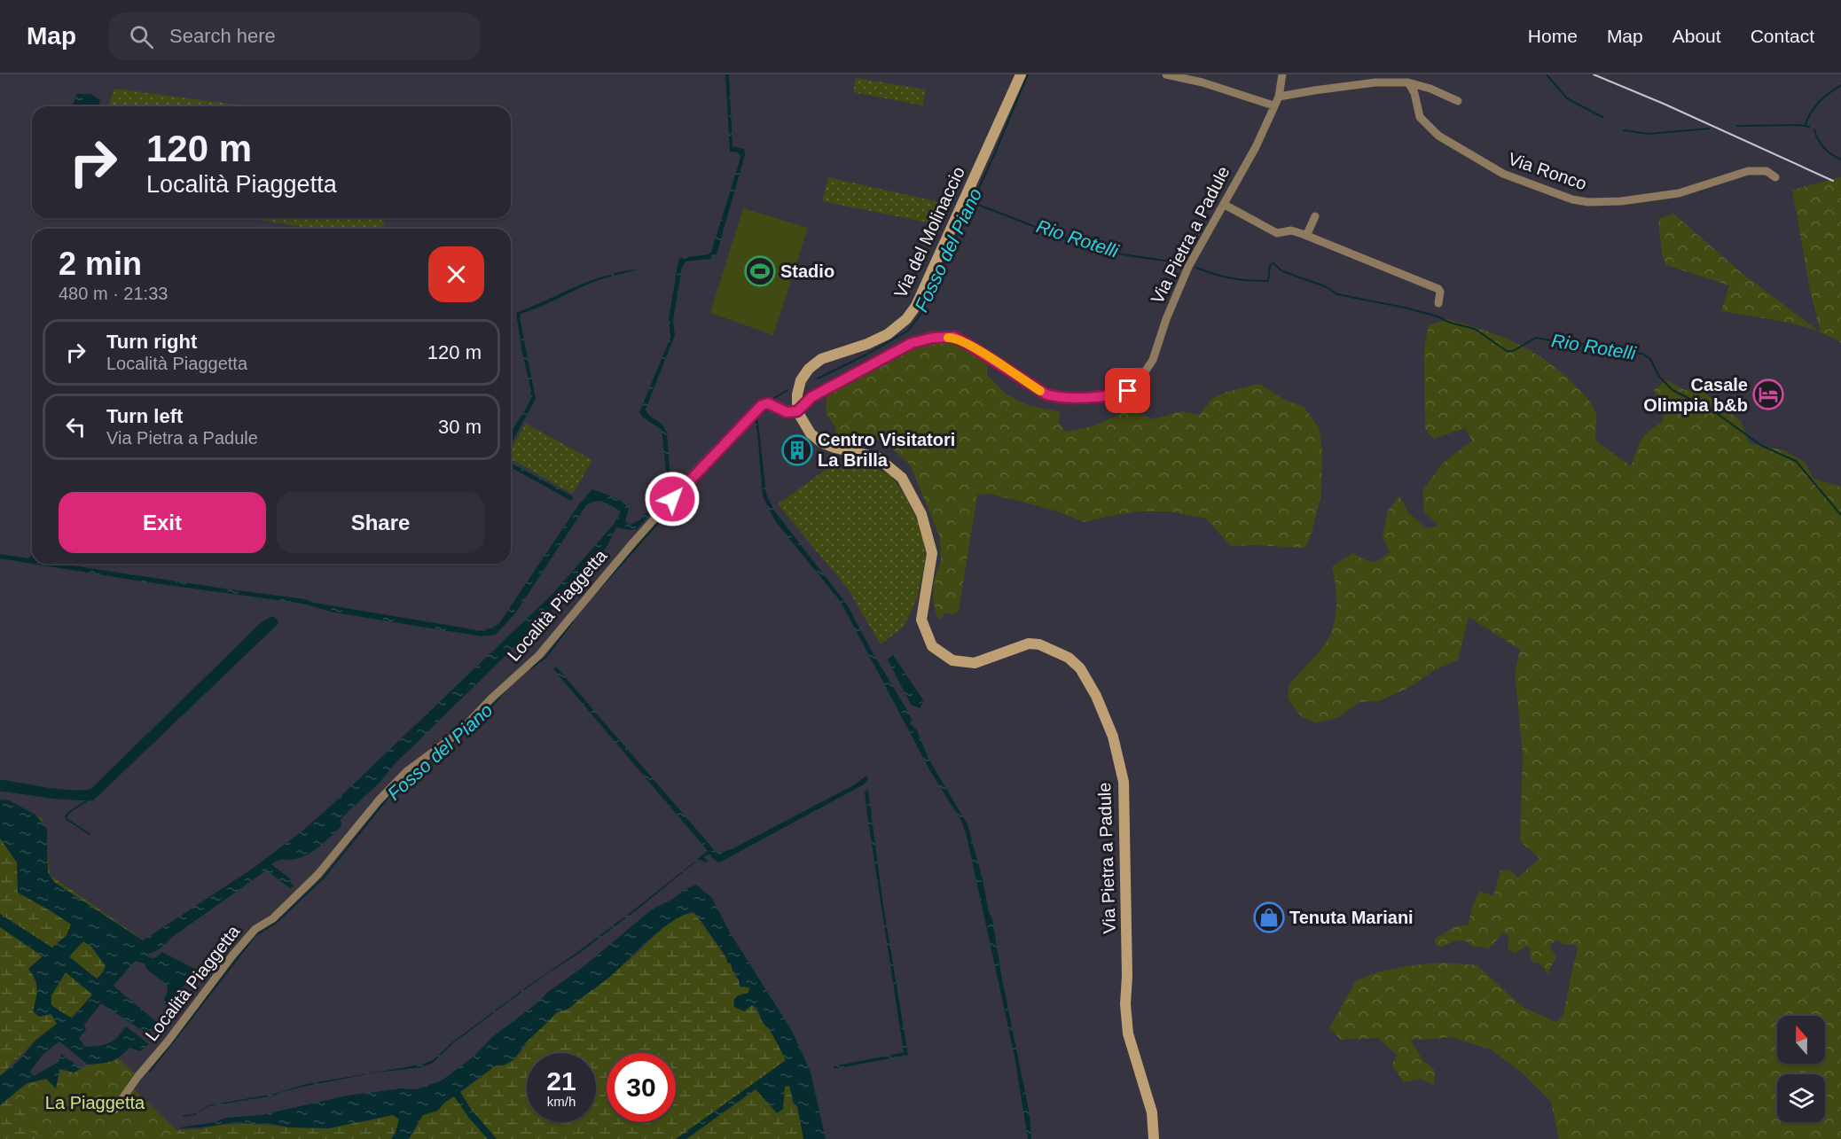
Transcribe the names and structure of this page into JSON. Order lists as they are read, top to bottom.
{
  "streets": {
    "street": [
      "Via Ronco",
      "Via del Molinaccio",
      "Via Pietra a Padule",
      "Località Piaggetta"
    ]
  },
  "crossings": [
    ["Via del Molinaccio", "Via Pietra a Padule"],
    ["Via del Molinaccio", "Località Piaggetta"],
    ["Via Pietra a Padule", "Località Piaggetta"]
  ],
  "water": ["Rio Rotelli", "Fosso del Piano"],
  "parks": ["La Piaggetta"],
  "places": {
    "sports": ["Stadio"],
    "hotel": ["Casale Olimpia b&b"],
    "building": ["Centro Visitatori La Brilla"],
    "shop": ["Tenuta Mariani"]
  },
  "north": "top",
  "page": {
    "header": "Map",
    "search": "Search here",
    "nav": [
      "Home",
      "Map",
      "About",
      "Contact"
    ],
    "turn": ["120 m", "Località Piaggetta"],
    "heading": ["2 min", "480 m · 21:33"],
    "list": [
      {
        "name": "Turn right",
        "note": "Località Piaggetta",
        "value": "120 m"
      },
      {
        "name": "Turn left",
        "note": "Via Pietra a Padule",
        "value": "30 m"
      }
    ],
    "buttons": ["Exit", "Share"],
    "speed": "21 km/h",
    "limit": "30"
  }
}
